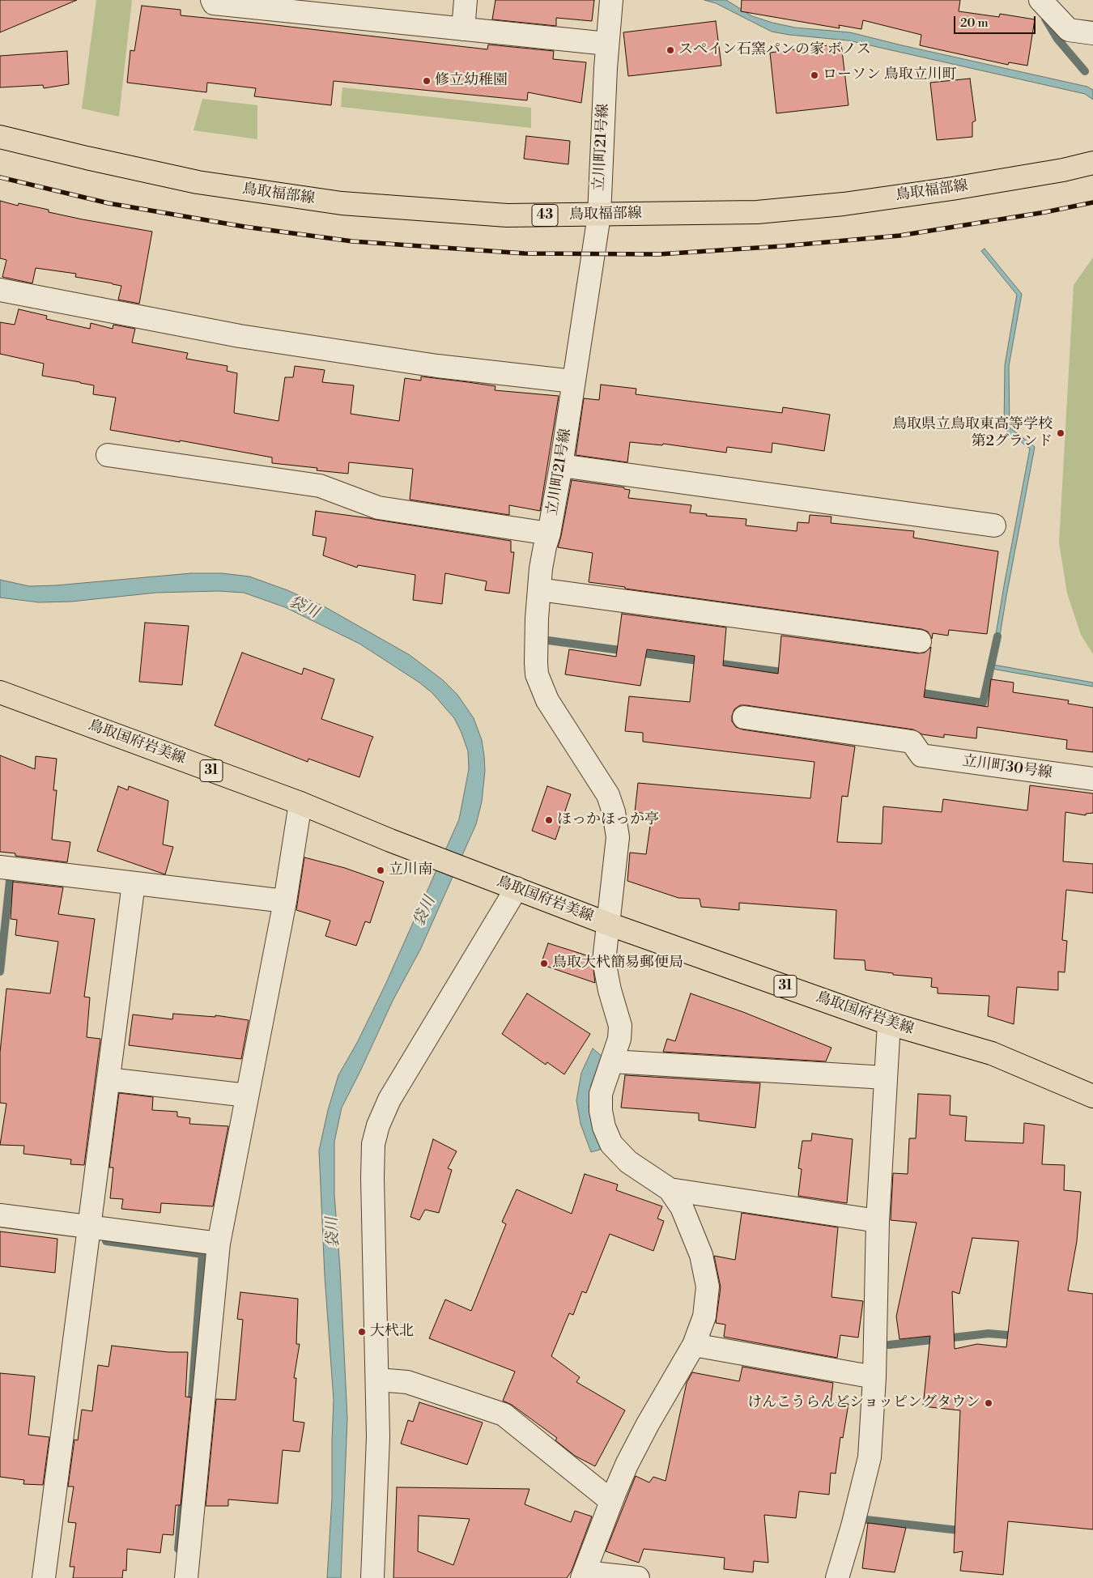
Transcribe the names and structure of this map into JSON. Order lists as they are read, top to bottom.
{
  "streets": {
    "main road": [
      "鳥取福部線",
      "43",
      "鳥取国府岩美線",
      "31"
    ],
    "street": ["立川町21号線", "立川町30号線"]
  },
  "crossings": [
    ["立川町21号線", "鳥取福部線"],
    ["立川町21号線", "鳥取国府岩美線"]
  ],
  "water": ["袋川"],
  "places": [
    "スペイン石窯パンの家 ボノス",
    "ローソン 鳥取立川町",
    "修立幼稚園",
    "鳥取県立鳥取東高等学校 第2グランド",
    "ほっかほっか亭",
    "立川南",
    "鳥取大杙簡易郵便局",
    "大杙北",
    "けんこうらんどショッピングタウン"
  ],
  "scale_bar": "20 m"
}
